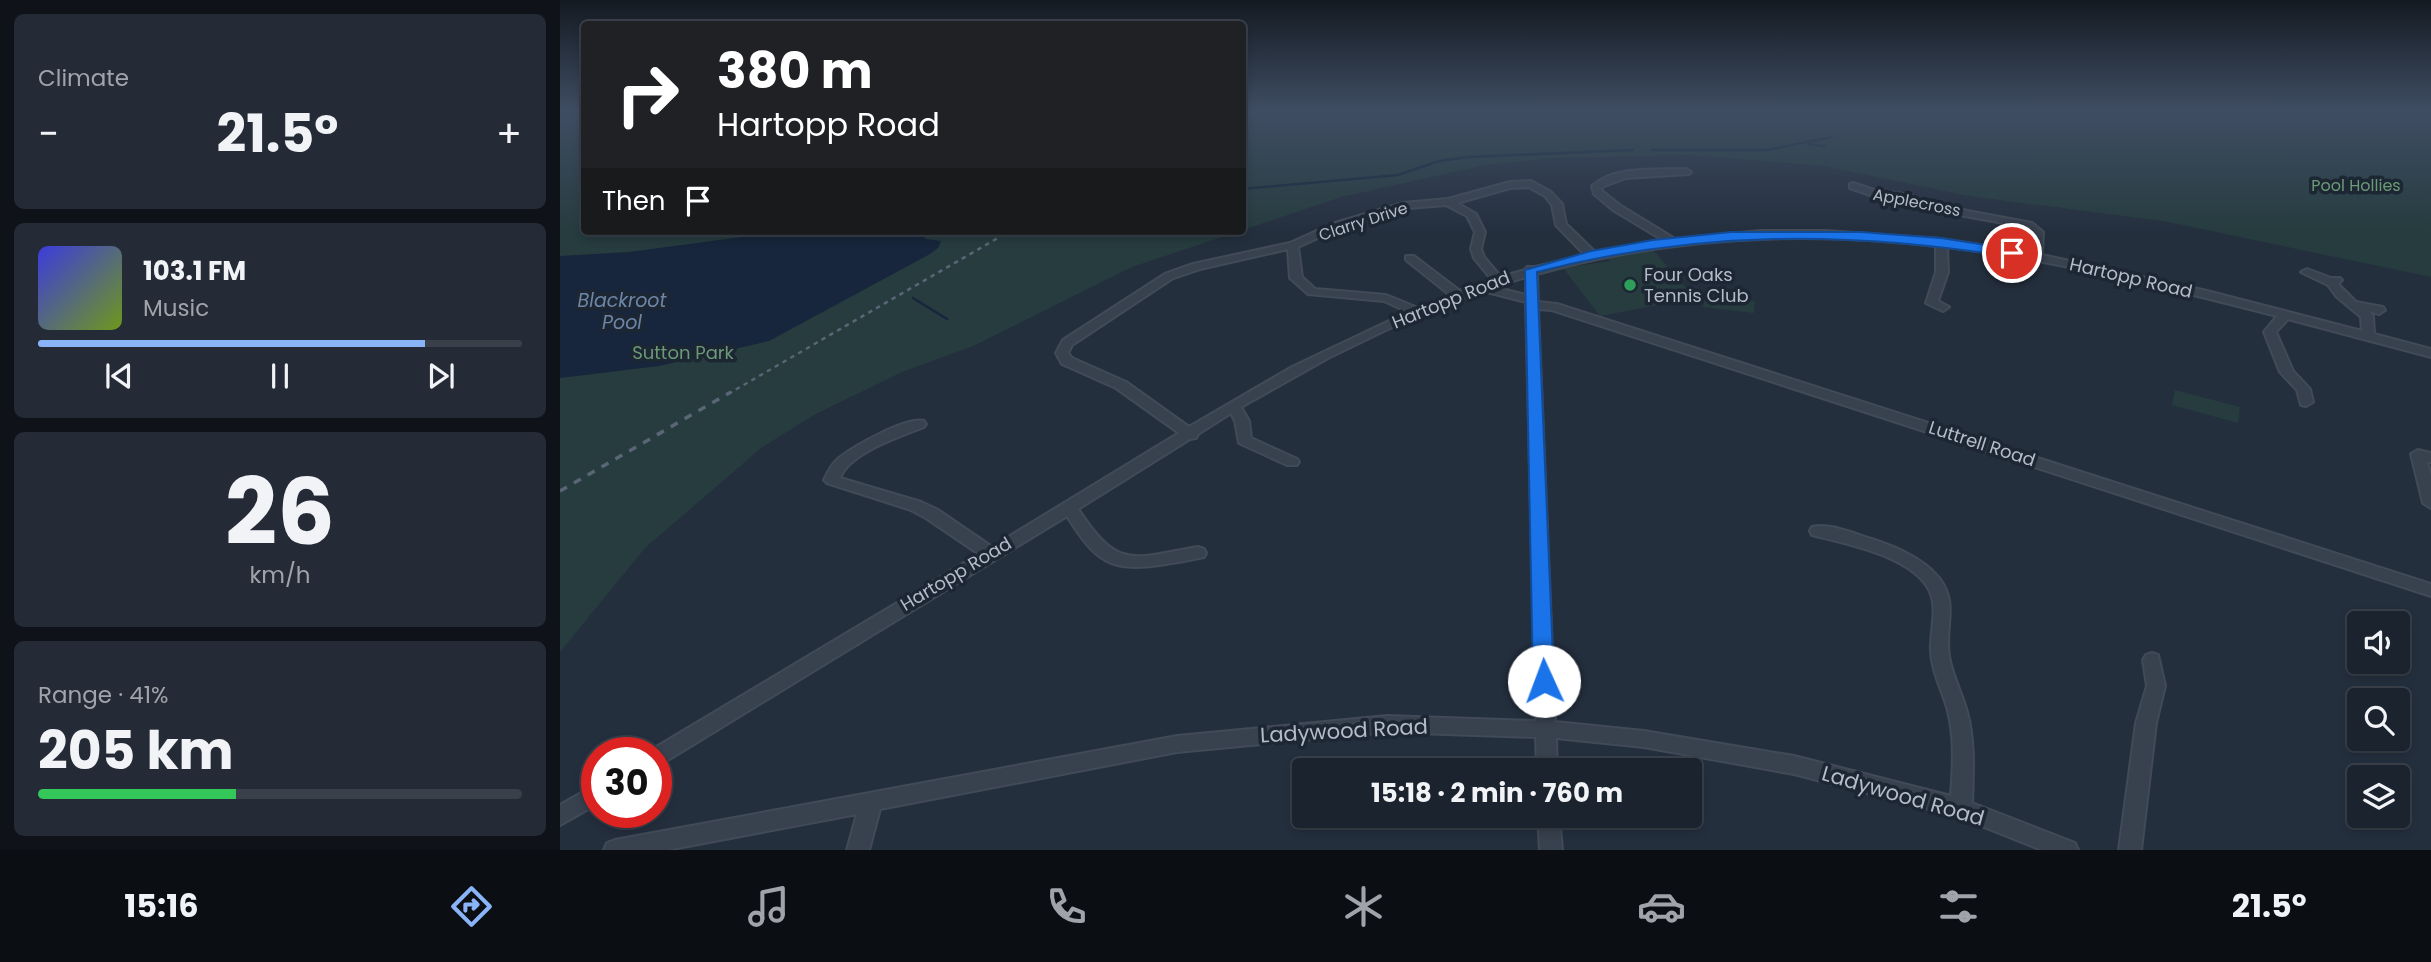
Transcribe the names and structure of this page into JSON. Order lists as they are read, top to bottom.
{
  "streets": {
    "street": [
      "Applecross",
      "Clarry Drive",
      "Hartopp Road",
      "Luttrell Road",
      "Ladywood Road"
    ]
  },
  "crossings": [
    ["Applecross", "Hartopp Road"],
    ["Clarry Drive", "Hartopp Road"],
    ["Hartopp Road", "Luttrell Road"]
  ],
  "water": ["Blackroot Pool"],
  "parks": ["Pool Hollies", "Sutton Park"],
  "places": ["Four Oaks Tennis Club"],
  "page": {
    "tile": [
      "Climate",
      ["26", "km/h"],
      ["Range · 41%", "205 km"]
    ],
    "turn": ["380 m", "Hartopp Road"],
    "heat": ["−", "21.5°", "+"],
    "then": "Then",
    "song": ["103.1 FM", "Music"],
    "limit": "30",
    "trip": "15:18 · 2 min · 760 m",
    "tabs": ["15:16", "21.5°"]
  }
}
